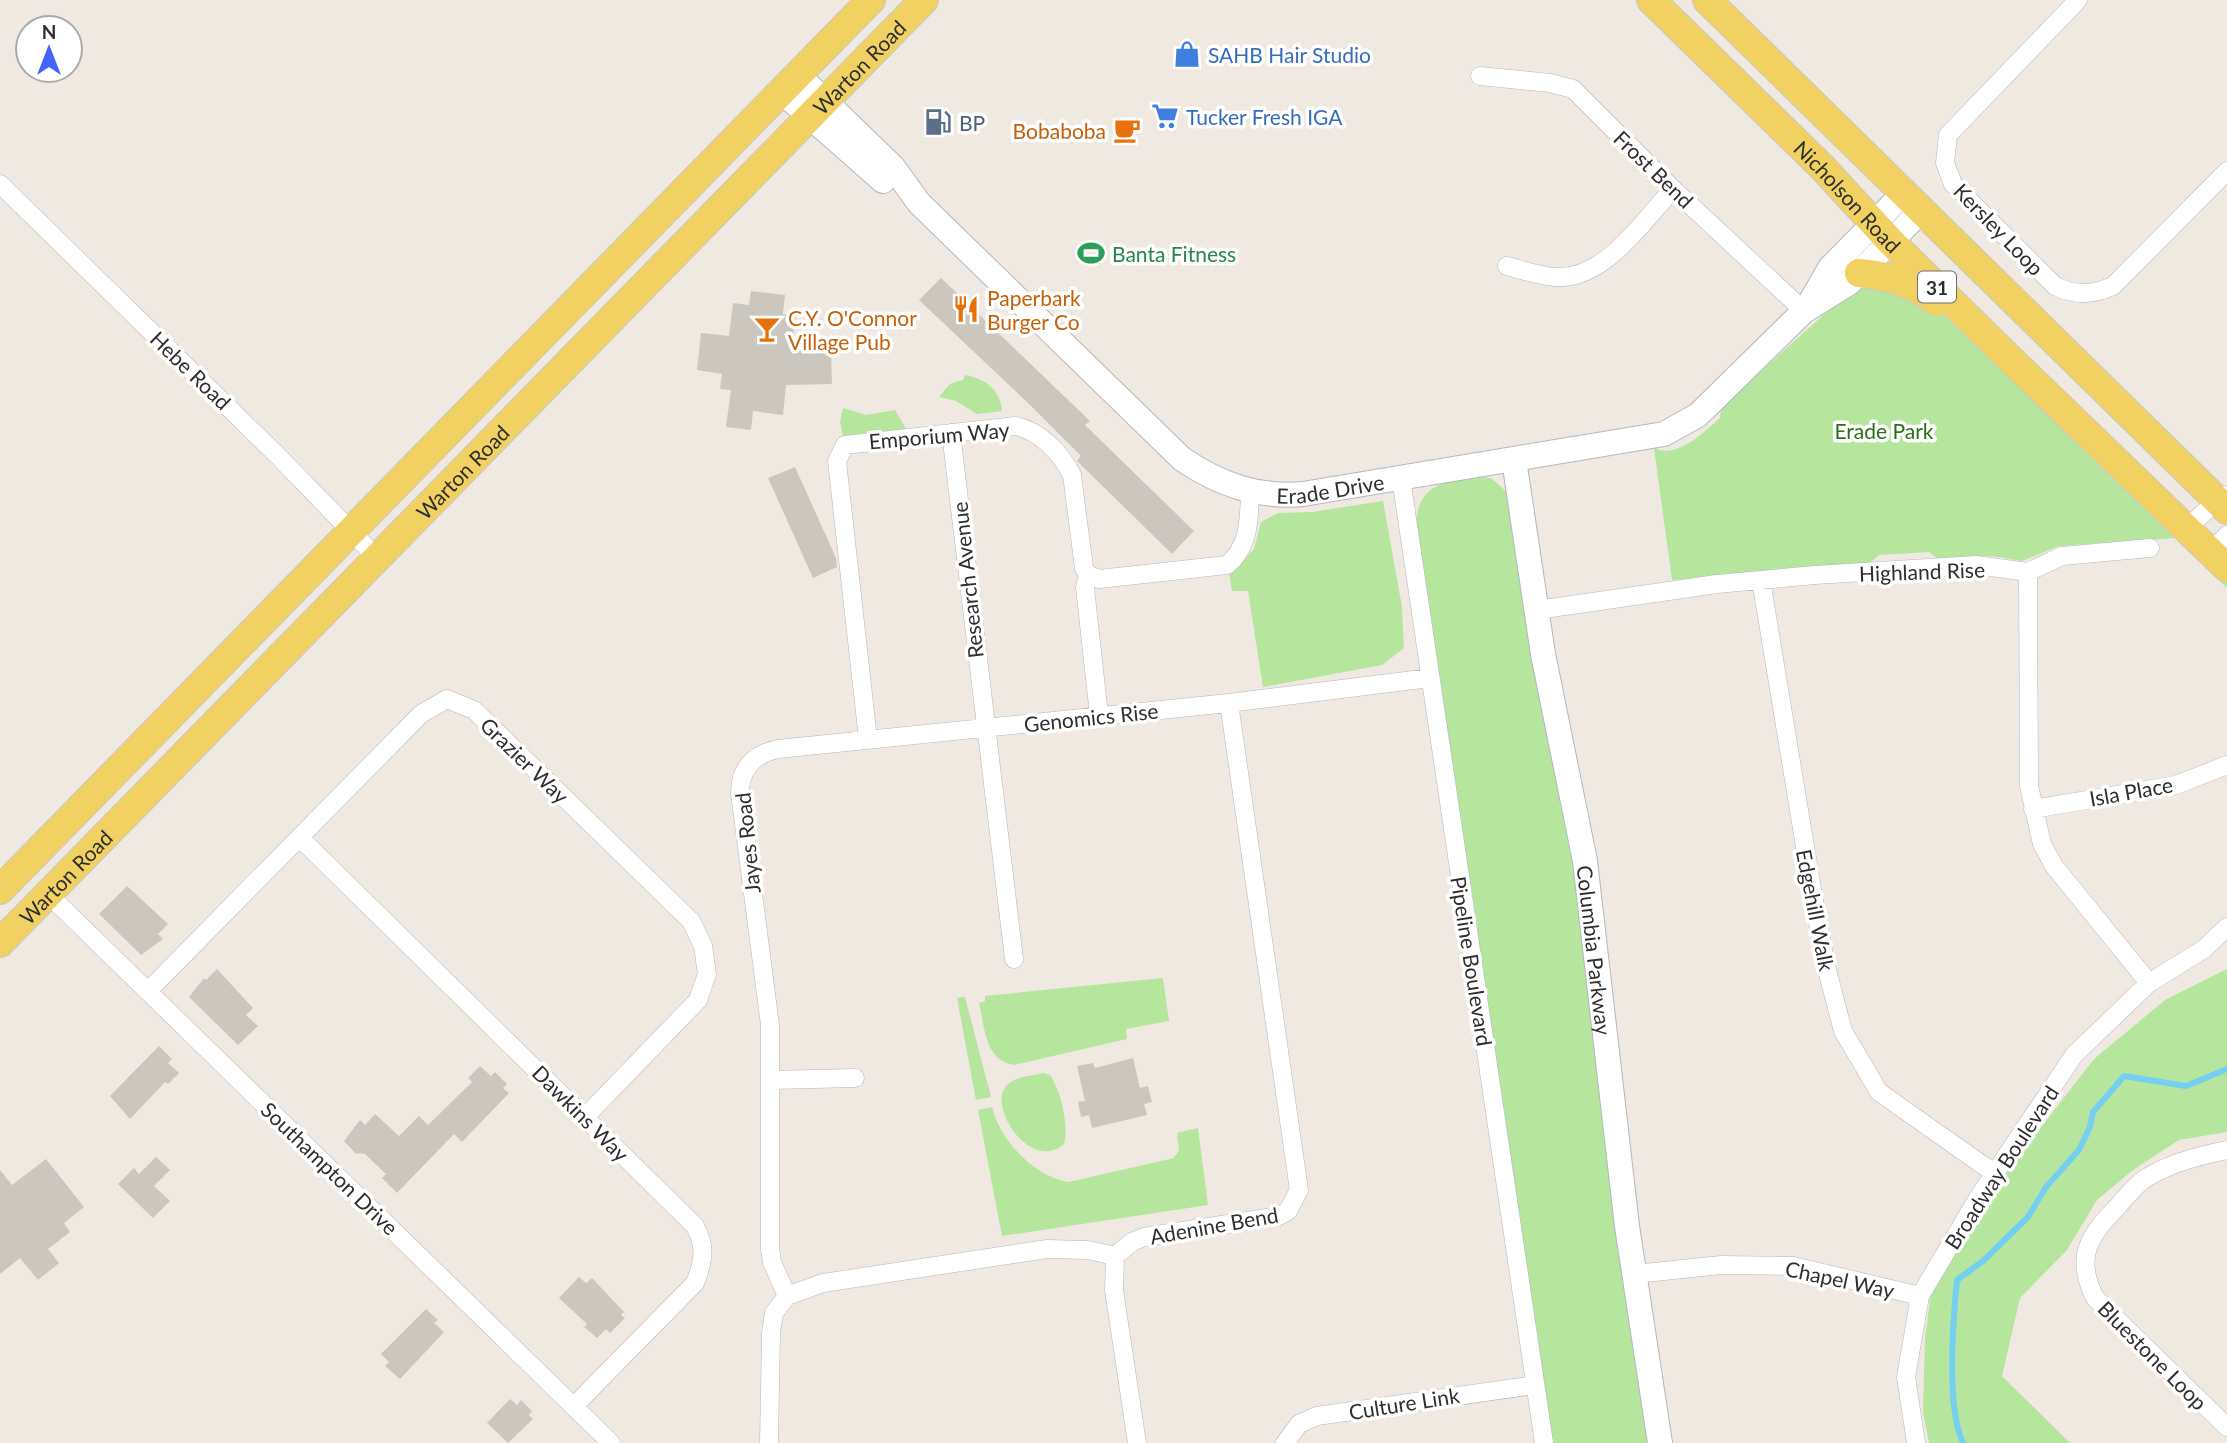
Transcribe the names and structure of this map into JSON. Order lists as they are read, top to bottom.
{
  "streets": {
    "main road": ["Warton Road", "Nicholson Road", "31"],
    "street": [
      "Frost Bend",
      "Kersley Loop",
      "Hebe Road",
      "Emporium Way",
      "Erade Drive",
      "Highland Rise",
      "Research Avenue",
      "Genomics Rise",
      "Grazier Way",
      "Isla Place",
      "Jayes Road",
      "Edgehill Walk",
      "Columbia Parkway",
      "Pipeline Boulevard",
      "Dawkins Way",
      "Broadway Boulevard",
      "Southampton Drive",
      "Adenine Bend",
      "Chapel Way",
      "Bluestone Loop",
      "Culture Link"
    ]
  },
  "crossings": [
    ["Warton Road", "Hebe Road"],
    ["Warton Road", "Erade Drive"],
    ["Warton Road", "Southampton Drive"],
    ["Frost Bend", "Erade Drive"],
    ["Nicholson Road", "Erade Drive"],
    ["Emporium Way", "Research Avenue"],
    ["Emporium Way", "Genomics Rise"],
    ["Emporium Way", "Jayes Road"],
    ["Erade Drive", "Columbia Parkway"],
    ["Erade Drive", "Pipeline Boulevard"],
    ["Highland Rise", "Edgehill Walk"],
    ["Highland Rise", "Columbia Parkway"],
    ["Research Avenue", "Genomics Rise"],
    ["Research Avenue", "Jayes Road"],
    ["Genomics Rise", "Jayes Road"],
    ["Genomics Rise", "Pipeline Boulevard"],
    ["Genomics Rise", "Adenine Bend"],
    ["Grazier Way", "Dawkins Way"],
    ["Grazier Way", "Southampton Drive"],
    ["Edgehill Walk", "Broadway Boulevard"],
    ["Columbia Parkway", "Chapel Way"],
    ["Pipeline Boulevard", "Culture Link"],
    ["Dawkins Way", "Southampton Drive"],
    ["Broadway Boulevard", "Chapel Way"]
  ],
  "parks": ["Erade Park"],
  "places": {
    "shop": ["SAHB Hair Studio"],
    "supermarket": ["Tucker Fresh IGA"],
    "fuel station": ["BP"],
    "cafe": ["Bobaboba"],
    "sports": ["Banta Fitness"],
    "restaurant": ["Paperbark Burger Co"],
    "bar": ["C.Y. O'Connor Village Pub"]
  },
  "north": "top"
}
